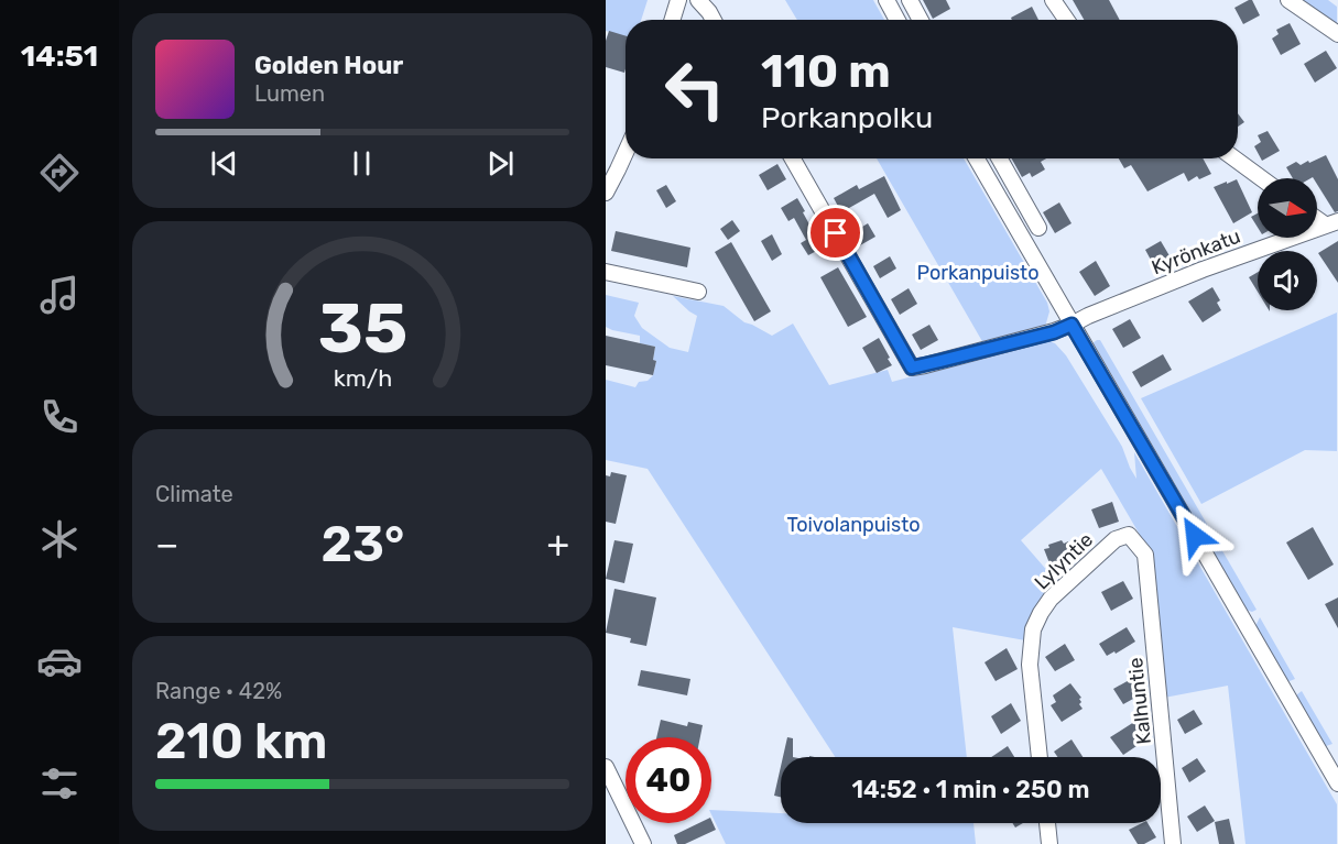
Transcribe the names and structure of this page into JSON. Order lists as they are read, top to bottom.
{
  "streets": {
    "street": ["Kyrönkatu", "Lylyntie", "Kalhuntie"]
  },
  "crossings": [
    ["Lylyntie", "Kalhuntie"]
  ],
  "parks": ["Porkanpuisto", "Toivolanpuisto"],
  "north": "right",
  "page": {
    "tabs": "14:51",
    "turn": ["110 m", "Porkanpolku"],
    "song": ["Golden Hour", "Lumen"],
    "tile": [
      "Climate",
      ["Range · 42%", "210 km"]
    ],
    "heat": ["−", "23°", "+"],
    "limit": "40",
    "trip": "14:52 · 1 min · 250 m",
    "gauge": ["35", "km/h"]
  }
}
